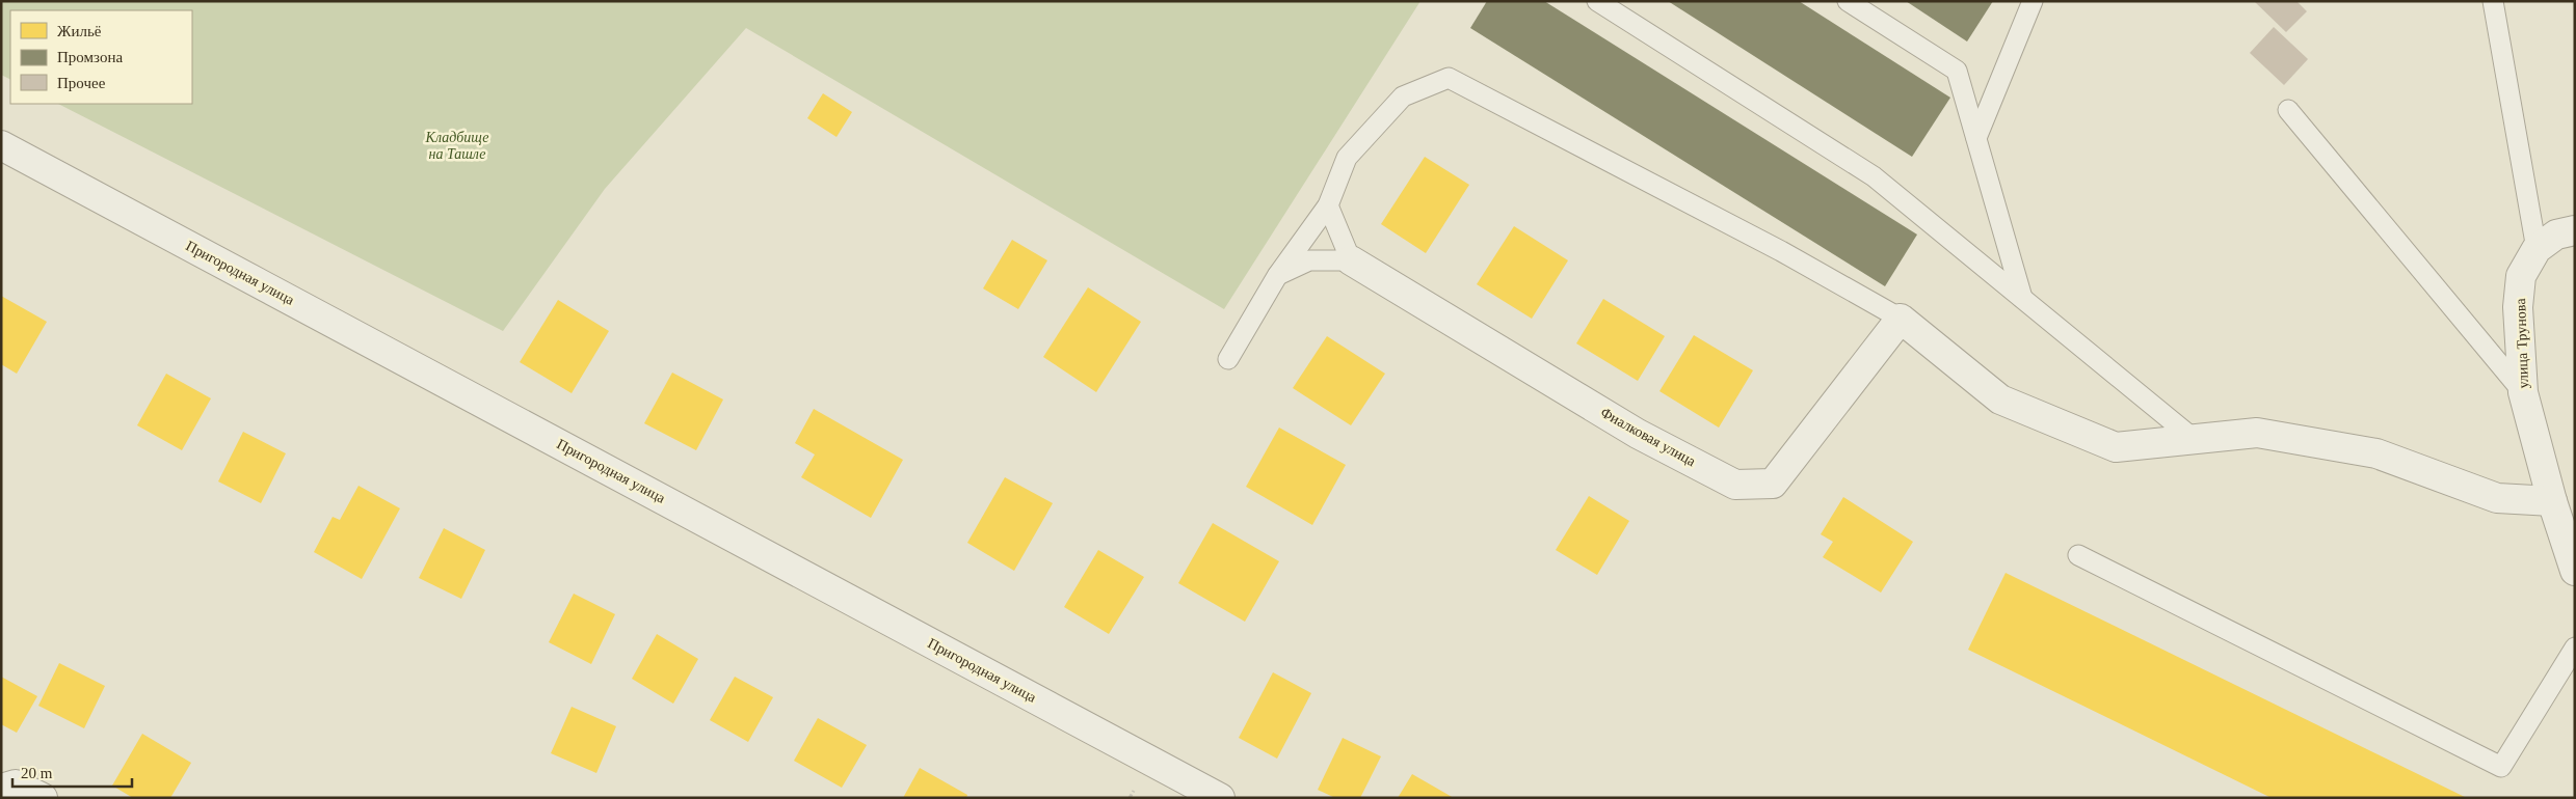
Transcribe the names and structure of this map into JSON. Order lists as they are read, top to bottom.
{
  "streets": {
    "street": ["Пригородная улица", "улица Трунова", "Фиалковая улица"]
  },
  "parks": ["Кладбище на Ташле"],
  "legend": ["Жильё", "Промзона", "Прочее"],
  "scale_bar": "20 m"
}
